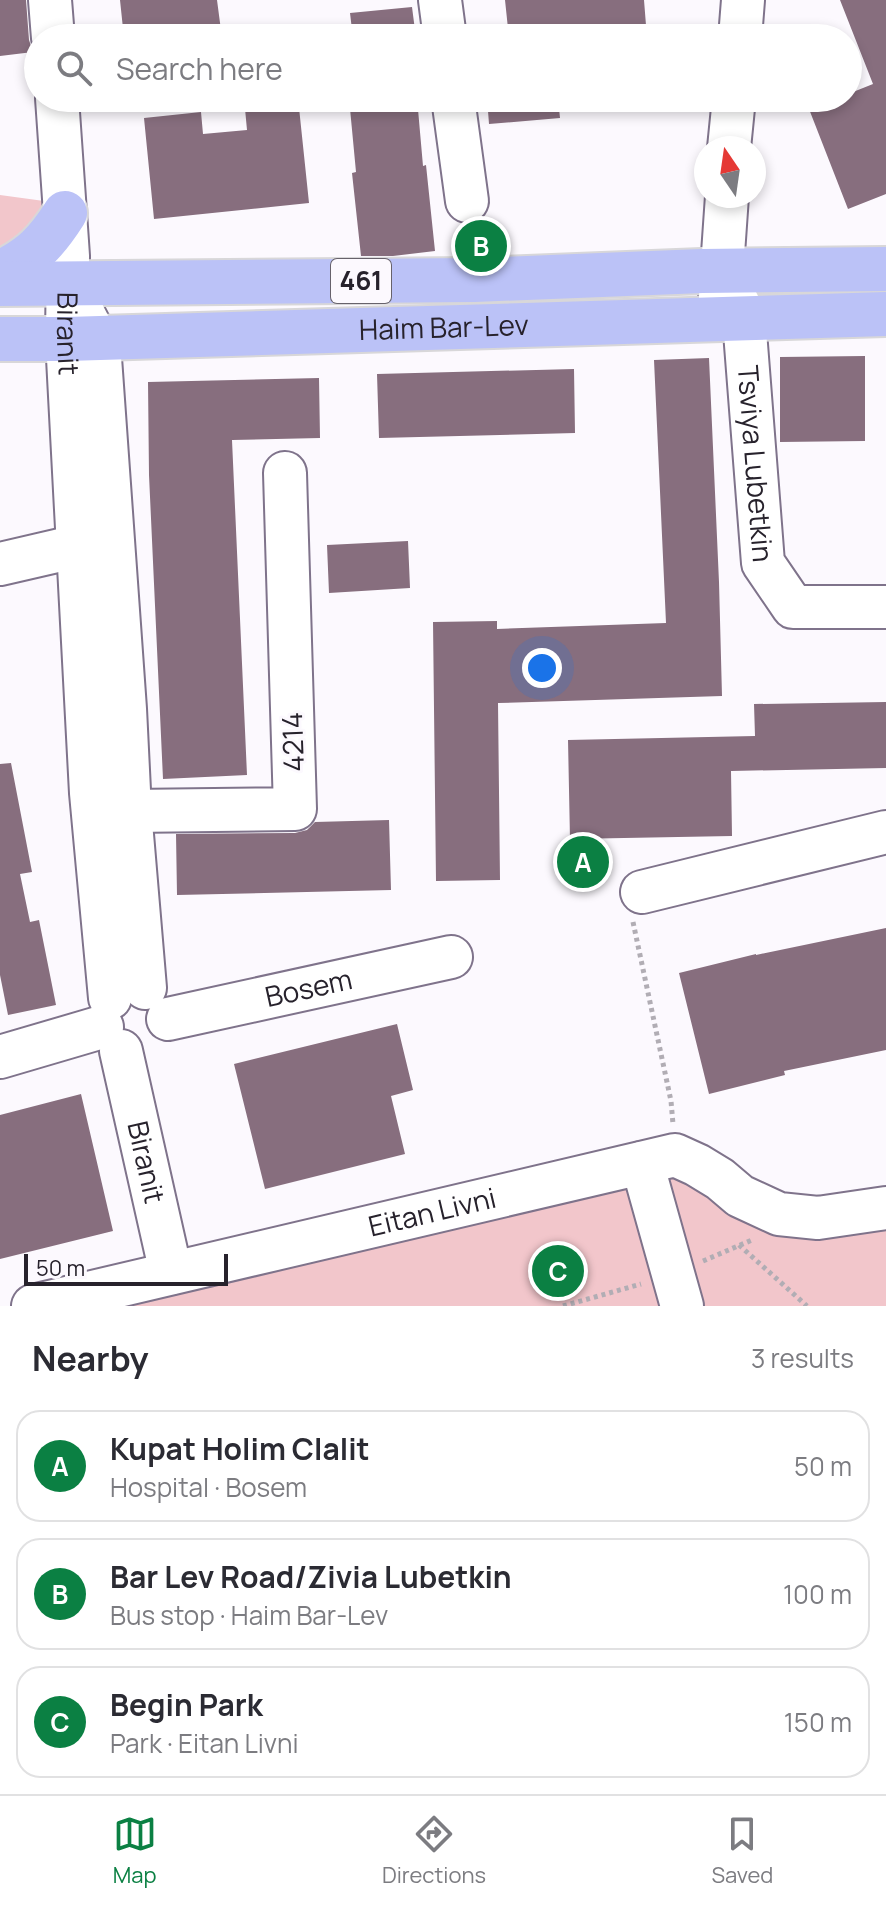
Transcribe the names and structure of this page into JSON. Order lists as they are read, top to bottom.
{
  "streets": {
    "main road": ["461", "Haim Bar-Lev"],
    "street": [
      "Biranit",
      "Tsviya Lubetkin",
      "4214",
      "Bosem",
      "Eitan Livni"
    ]
  },
  "crossings": [
    ["Haim Bar-Lev", "Biranit"],
    ["Haim Bar-Lev", "Tsviya Lubetkin"],
    ["Biranit", "4214"],
    ["Biranit", "Bosem"],
    ["Biranit", "Eitan Livni"]
  ],
  "scale_bar": "50 m",
  "north": "top",
  "page": {
    "search": "Search here",
    "pins": ["B", "A", "C"],
    "scale": "50 m",
    "heading": ["Nearby", "3 results"],
    "list": [
      {
        "mark": "A",
        "name": "Kupat Holim Clalit",
        "note": "Hospital · Bosem",
        "value": "50 m"
      },
      {
        "mark": "B",
        "name": "Bar Lev Road/Zivia Lubetkin",
        "note": "Bus stop · Haim Bar-Lev",
        "value": "100 m"
      },
      {
        "mark": "C",
        "name": "Begin Park",
        "note": "Park · Eitan Livni",
        "value": "150 m"
      }
    ],
    "nav": ["Map", "Directions", "Saved"]
  }
}
